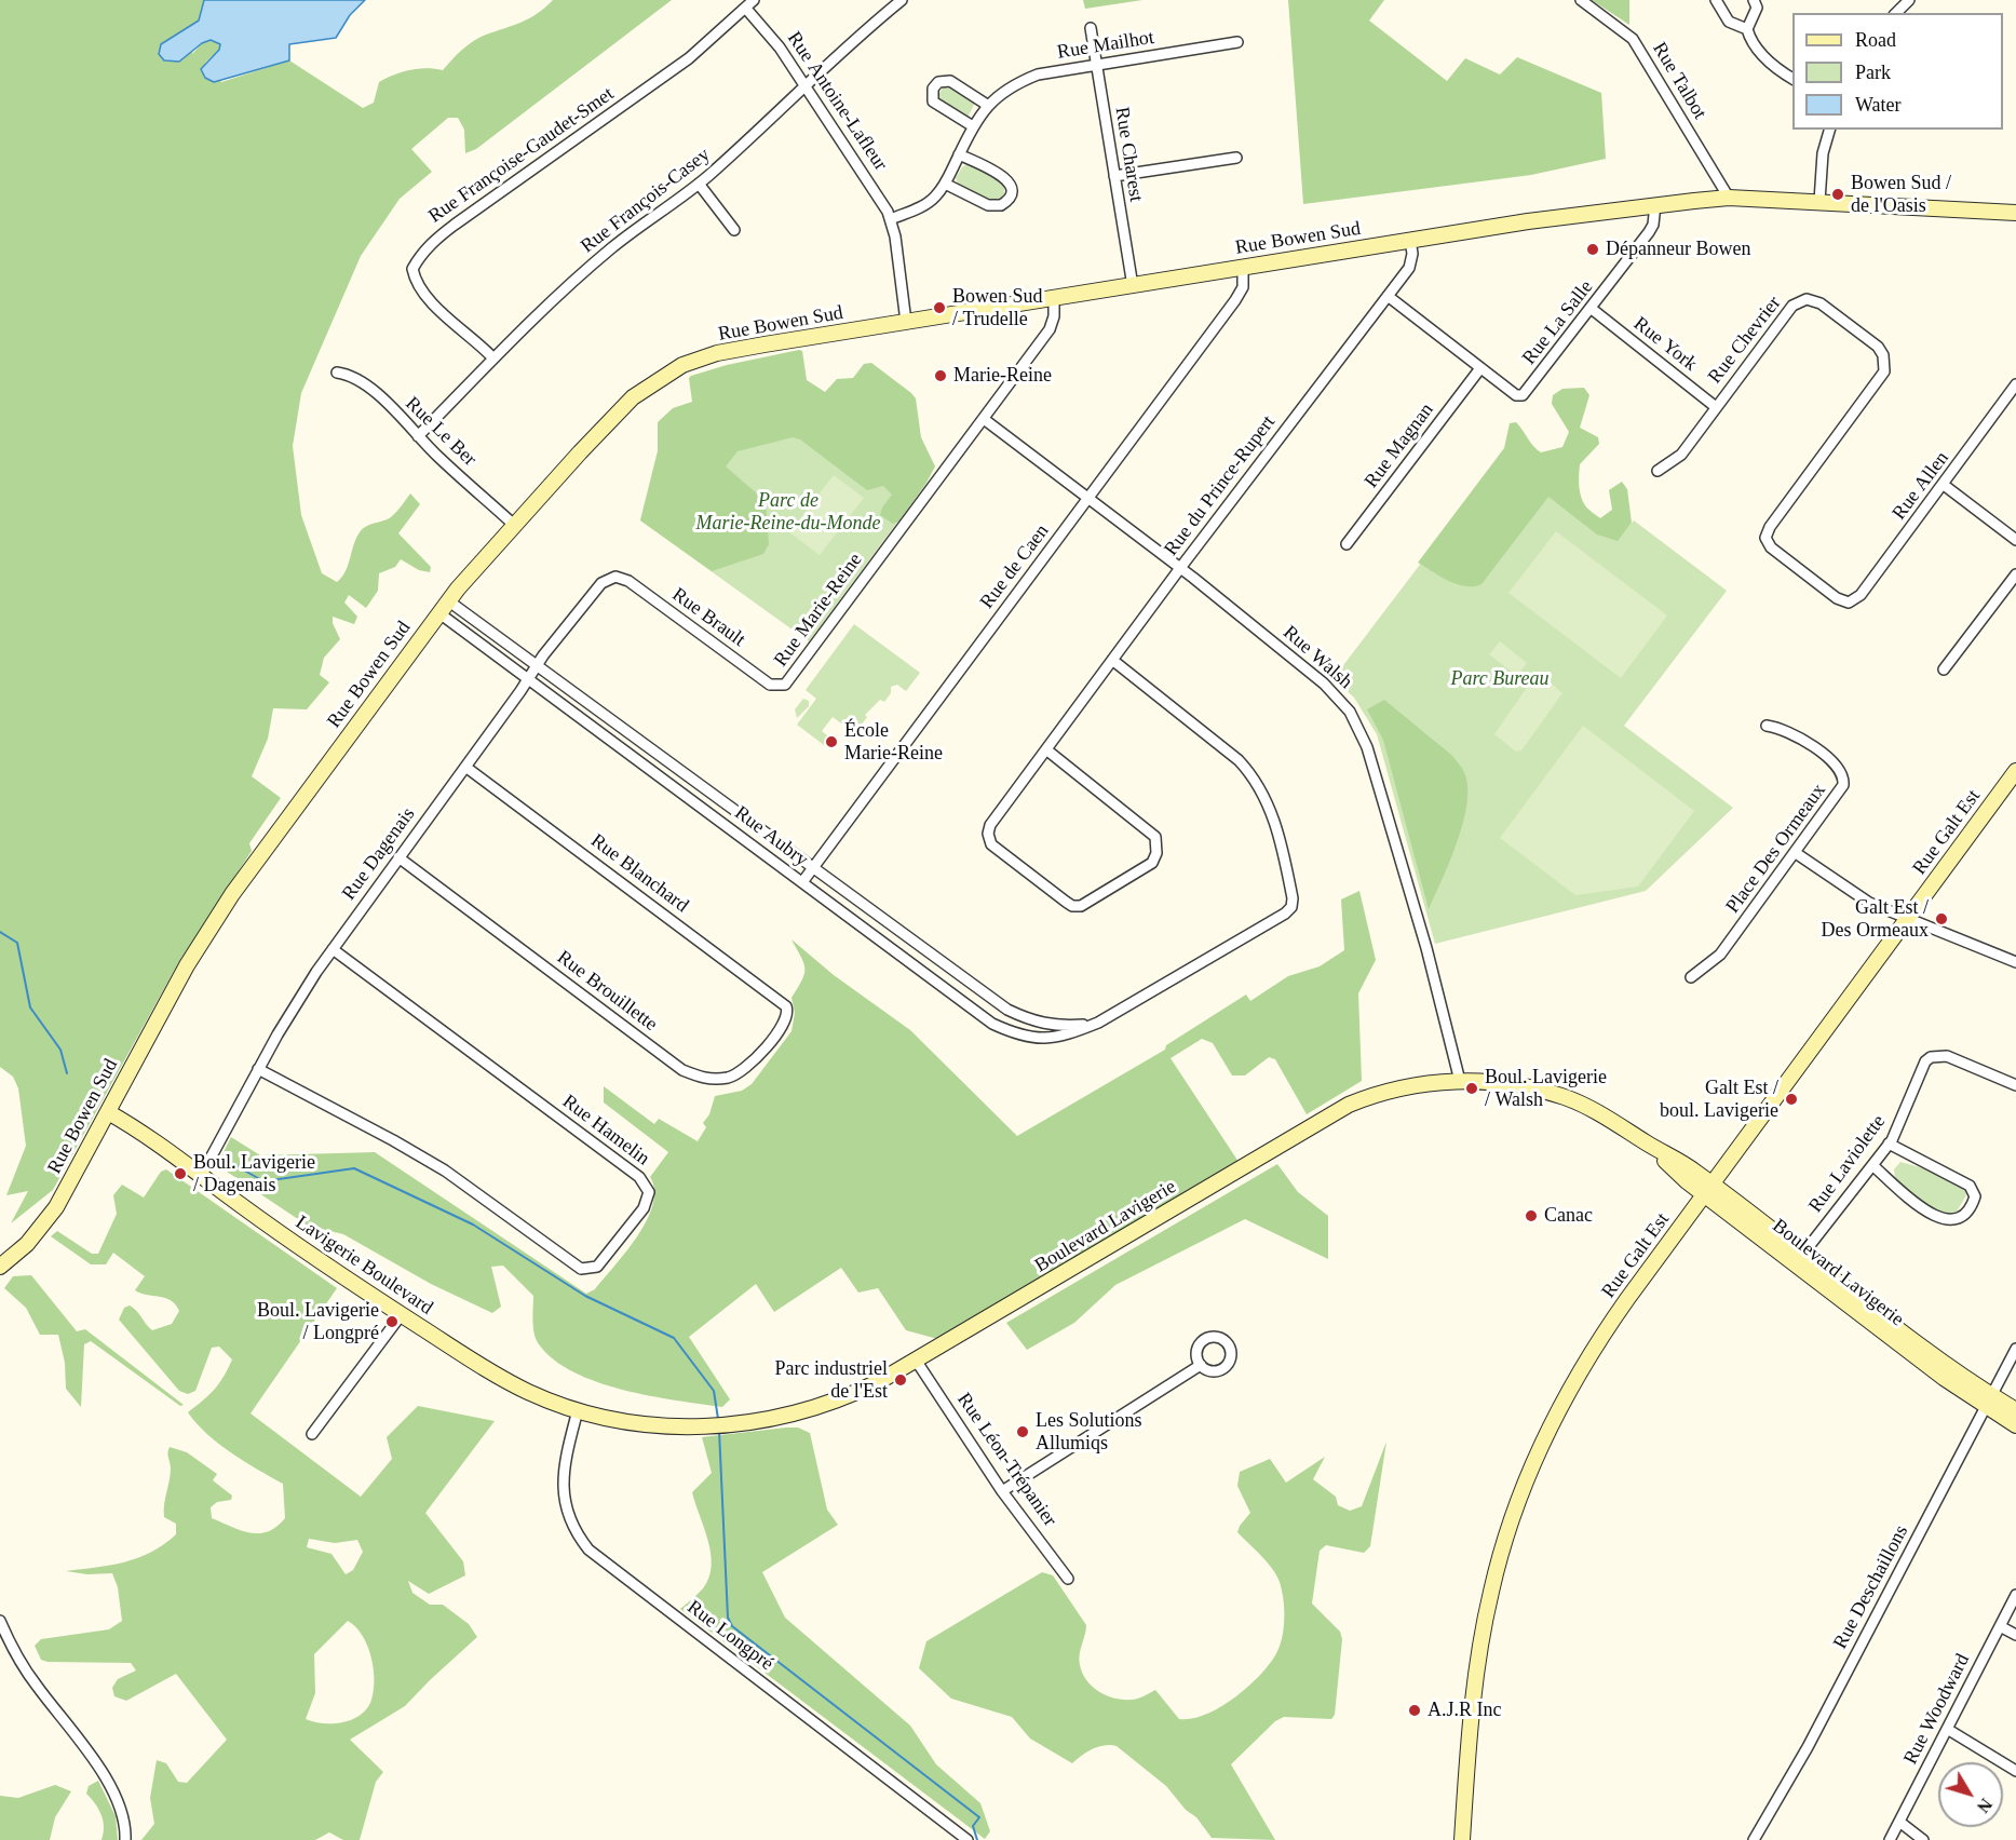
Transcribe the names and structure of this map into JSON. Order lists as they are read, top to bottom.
{
  "streets": {
    "street": [
      "Rue Mailhot",
      "Rue Talbot",
      "Rue Antoine-Lafleur",
      "Rue Charest",
      "Rue Françoise-Gaudet-Smet",
      "Rue François-Casey",
      "Rue Bowen Sud",
      "Rue La Salle",
      "Rue Chevrier",
      "Rue York",
      "Rue Le Ber",
      "Rue Magnan",
      "Rue du Prince-Rupert",
      "Rue Allen",
      "Rue de Caen",
      "Rue Marie-Reine",
      "Rue Brault",
      "Rue Walsh",
      "Rue Galt Est",
      "Rue Aubry",
      "Place Des Ormeaux",
      "Rue Dagenais",
      "Rue Blanchard",
      "Rue Brouillette",
      "Rue Hamelin",
      "Rue Laviolette",
      "Boulevard Lavigerie",
      "Lavigerie Boulevard",
      "Rue Léon-Trépanier",
      "Rue Deschaillons",
      "Rue Longpré",
      "Rue Woodward"
    ]
  },
  "crossings": [
    ["Rue Mailhot", "Rue Antoine-Lafleur"],
    ["Rue Mailhot", "Rue Charest"],
    ["Rue Talbot", "Rue Bowen Sud"],
    ["Rue Antoine-Lafleur", "Rue Françoise-Gaudet-Smet"],
    ["Rue Antoine-Lafleur", "Rue François-Casey"],
    ["Rue Charest", "Rue Bowen Sud"],
    ["Rue Françoise-Gaudet-Smet", "Rue François-Casey"],
    ["Rue François-Casey", "Rue Le Ber"],
    ["Rue Bowen Sud", "Rue La Salle"],
    ["Rue Bowen Sud", "Rue Le Ber"],
    ["Rue Bowen Sud", "Rue du Prince-Rupert"],
    ["Rue Bowen Sud", "Rue de Caen"],
    ["Rue Bowen Sud", "Rue Marie-Reine"],
    ["Rue Bowen Sud", "Rue Aubry"],
    ["Rue Bowen Sud", "Lavigerie Boulevard"],
    ["Rue La Salle", "Rue York"],
    ["Rue La Salle", "Rue Magnan"],
    ["Rue Chevrier", "Rue York"],
    ["Rue Chevrier", "Rue Allen"],
    ["Rue du Prince-Rupert", "Rue Walsh"],
    ["Rue du Prince-Rupert", "Rue Aubry"],
    ["Rue de Caen", "Rue Walsh"],
    ["Rue de Caen", "Rue Aubry"],
    ["Rue Marie-Reine", "Rue Brault"],
    ["Rue Marie-Reine", "Rue Walsh"],
    ["Rue Brault", "Rue Dagenais"],
    ["Rue Walsh", "Boulevard Lavigerie"],
    ["Rue Galt Est", "Boulevard Lavigerie"],
    ["Rue Aubry", "Rue Dagenais"],
    ["Rue Dagenais", "Rue Blanchard"],
    ["Rue Dagenais", "Rue Brouillette"],
    ["Rue Dagenais", "Rue Hamelin"],
    ["Rue Dagenais", "Lavigerie Boulevard"],
    ["Rue Blanchard", "Rue Brouillette"],
    ["Rue Laviolette", "Boulevard Lavigerie"],
    ["Boulevard Lavigerie", "Lavigerie Boulevard"],
    ["Boulevard Lavigerie", "Rue Léon-Trépanier"],
    ["Boulevard Lavigerie", "Rue Deschaillons"],
    ["Boulevard Lavigerie", "Rue Longpré"],
    ["Lavigerie Boulevard", "Rue Longpré"]
  ],
  "parks": ["Parc de Marie-Reine-du-Monde", "Parc Bureau"],
  "places": [
    "Bowen Sud / de l'Oasis",
    "Dépanneur Bowen",
    "Bowen Sud / Trudelle",
    "Marie-Reine",
    "École Marie-Reine",
    "Galt Est / Des Ormeaux",
    "Boul. Lavigerie / Walsh",
    "Galt Est / boul. Lavigerie",
    "Boul. Lavigerie / Dagenais",
    "Canac",
    "Boul. Lavigerie / Longpré",
    "Parc industriel de l'Est",
    "Les Solutions Allumiqs",
    "A.J.R Inc"
  ],
  "legend": ["Road", "Park", "Water"],
  "north": "bottom right"
}
